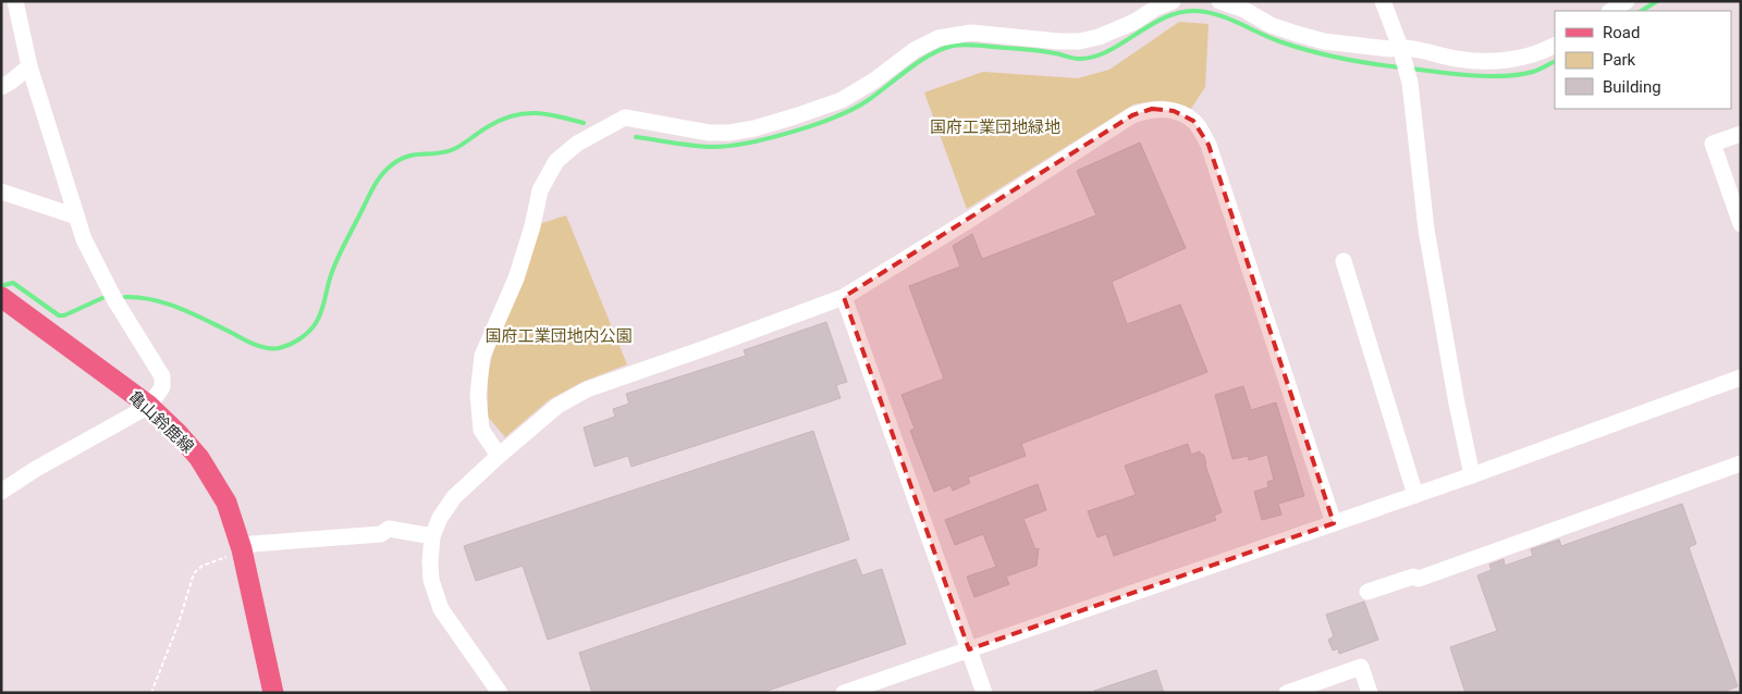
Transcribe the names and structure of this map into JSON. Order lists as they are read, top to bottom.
{
  "streets": {
    "main road": ["亀山鈴鹿線"]
  },
  "parks": ["国府工業団地緑地", "国府工業団地内公園"],
  "legend": ["Road", "Park", "Building"]
}
